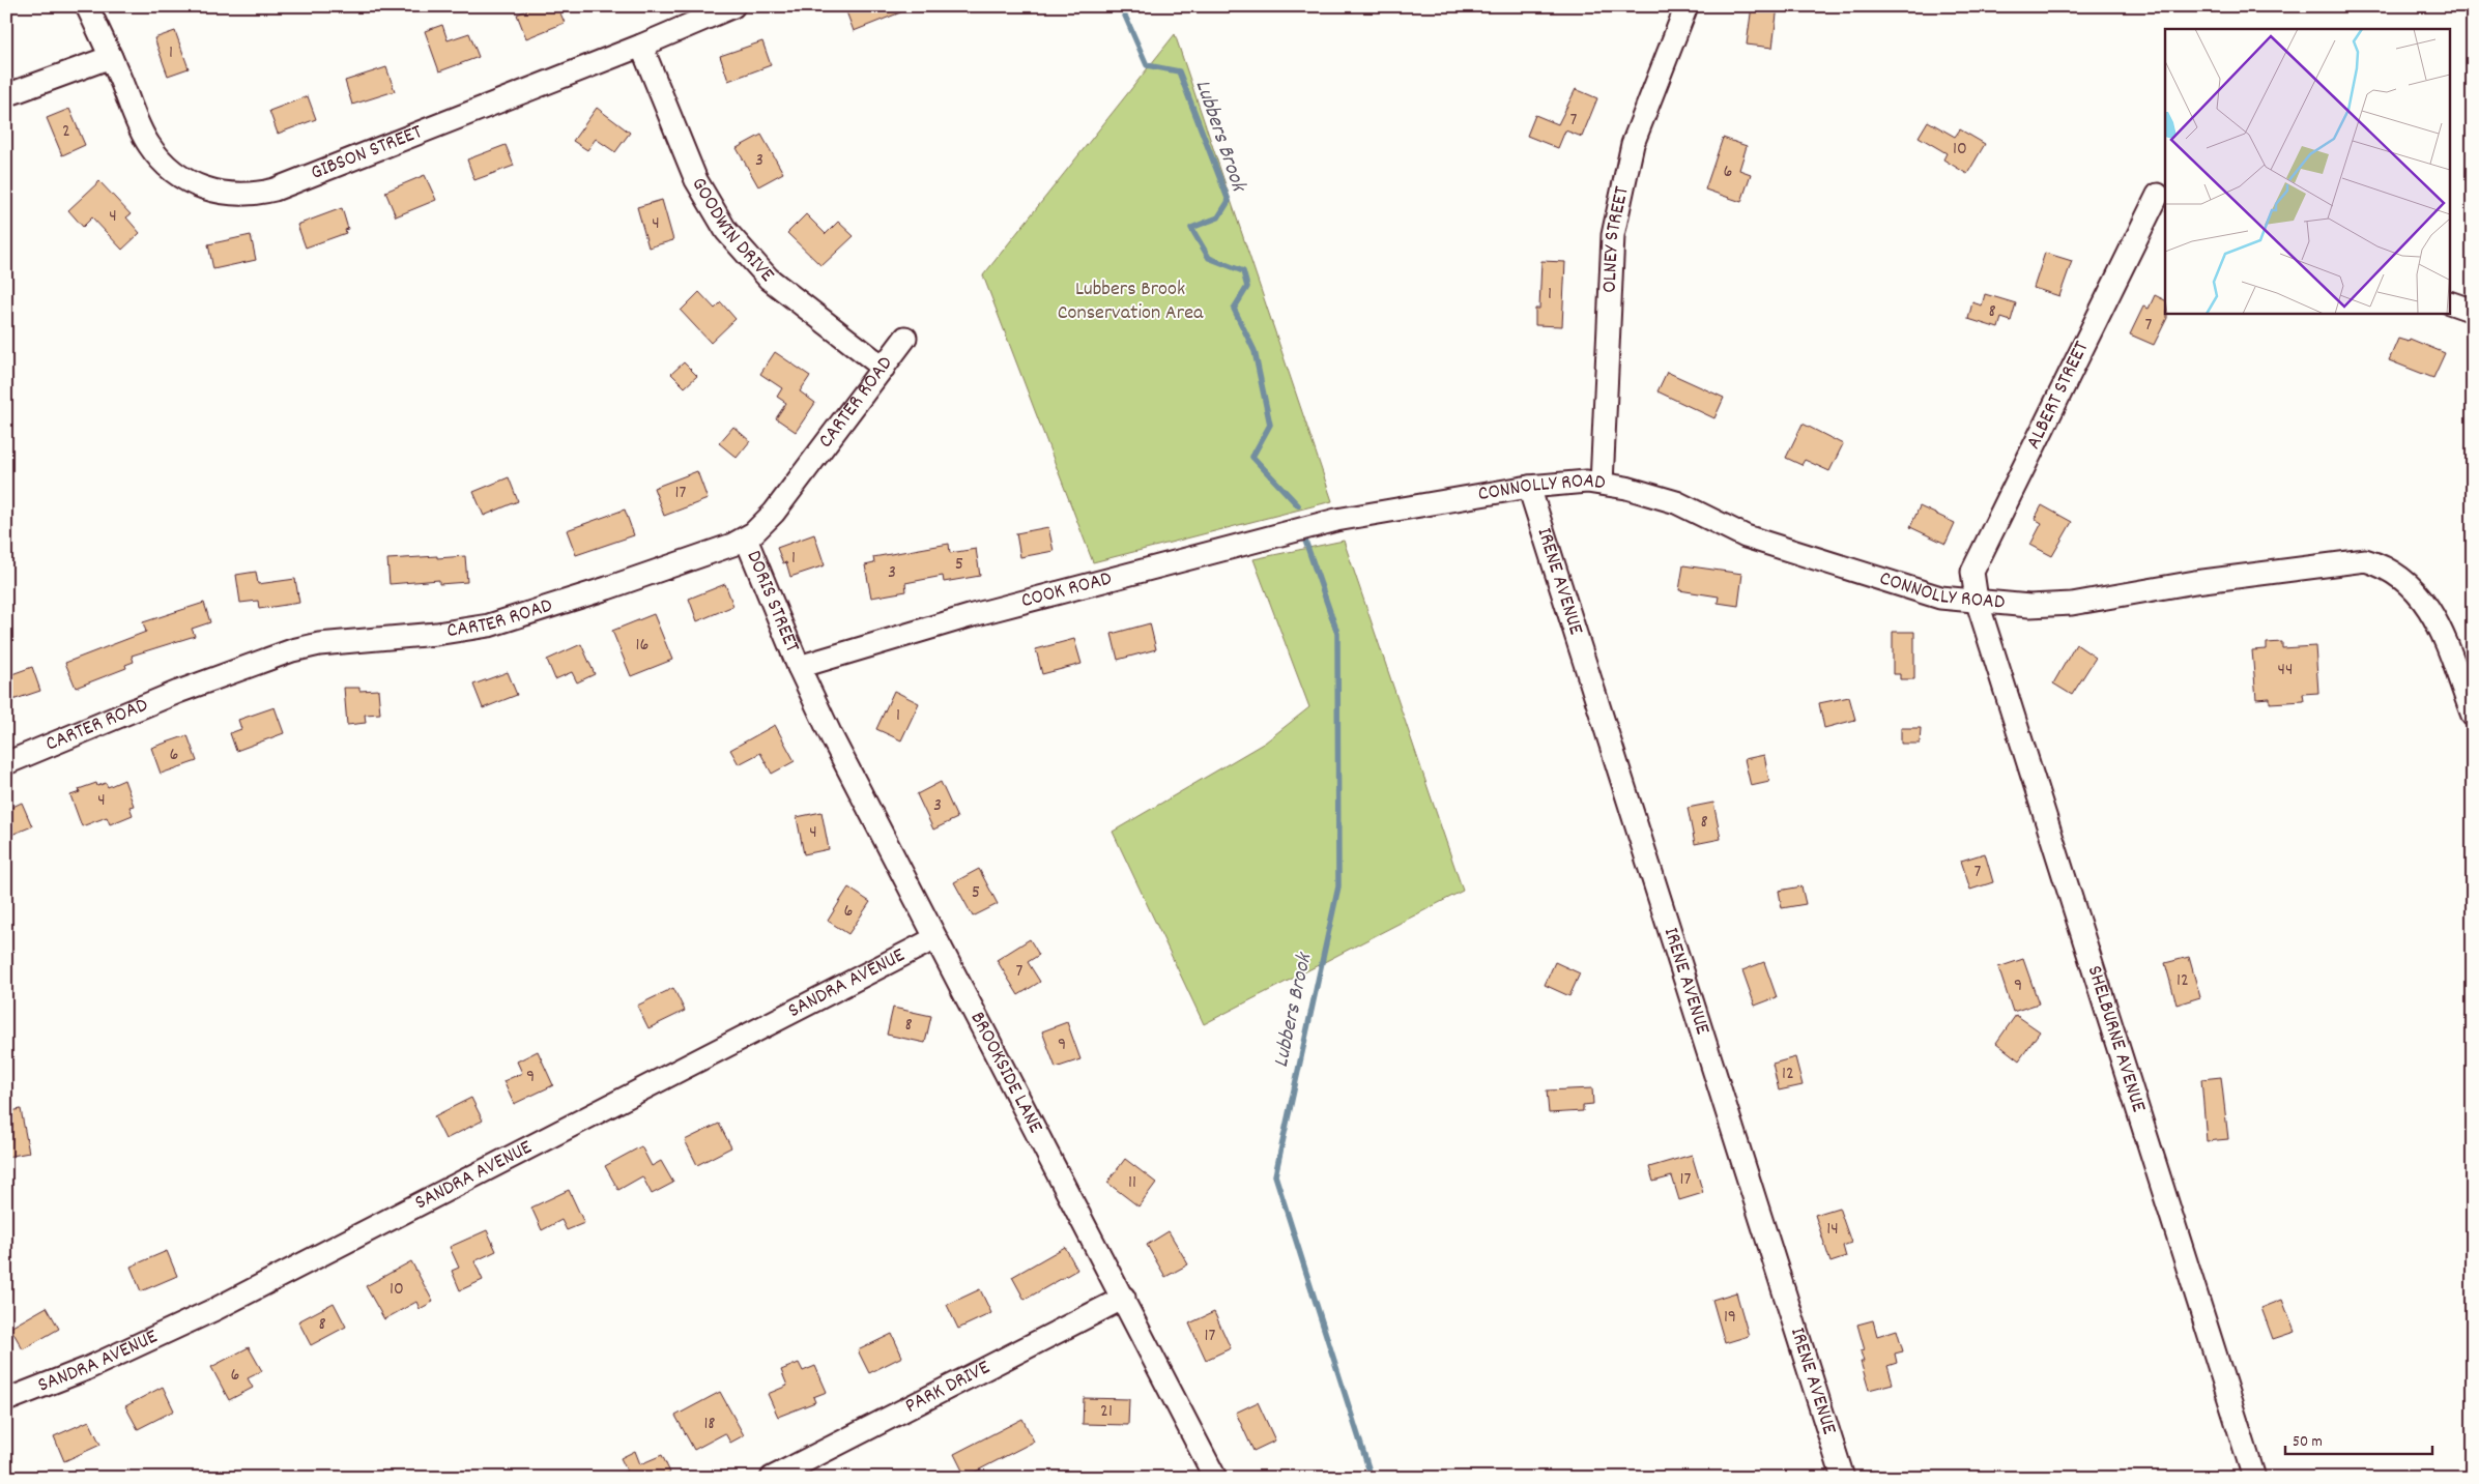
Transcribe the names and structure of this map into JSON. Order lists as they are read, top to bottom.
{
  "streets": {
    "street": [
      "GIBSON STREET",
      "GOODWIN DRIVE",
      "OLNEY STREET",
      "ALBERT STREET",
      "CARTER ROAD",
      "CONNOLLY ROAD",
      "IRENE AVENUE",
      "COOK ROAD",
      "DORIS STREET",
      "SANDRA AVENUE",
      "SHELBURNE AVENUE",
      "BROOKSIDE LANE",
      "PARK DRIVE"
    ]
  },
  "crossings": [
    ["GIBSON STREET", "GOODWIN DRIVE"],
    ["GOODWIN DRIVE", "CARTER ROAD"],
    ["OLNEY STREET", "CONNOLLY ROAD"],
    ["ALBERT STREET", "CONNOLLY ROAD"],
    ["ALBERT STREET", "SHELBURNE AVENUE"],
    ["CARTER ROAD", "DORIS STREET"],
    ["CONNOLLY ROAD", "IRENE AVENUE"],
    ["CONNOLLY ROAD", "COOK ROAD"],
    ["CONNOLLY ROAD", "SHELBURNE AVENUE"],
    ["COOK ROAD", "DORIS STREET"],
    ["COOK ROAD", "BROOKSIDE LANE"],
    ["DORIS STREET", "BROOKSIDE LANE"],
    ["SANDRA AVENUE", "BROOKSIDE LANE"],
    ["BROOKSIDE LANE", "PARK DRIVE"]
  ],
  "water": ["Lubbers Brook"],
  "parks": ["Lubbers Brook Conservation Area"],
  "house_numbers": [
    "1",
    "7",
    "2",
    "10",
    "3",
    "6",
    "4",
    "4",
    "1",
    "8",
    "7",
    "17",
    "1",
    "5",
    "3",
    "16",
    "44",
    "1",
    "6",
    "4",
    "3",
    "8",
    "4",
    "7",
    "5",
    "6",
    "7",
    "12",
    "9",
    "8",
    "9",
    "12",
    "9",
    "17",
    "11",
    "14",
    "10",
    "19",
    "8",
    "17",
    "6",
    "21",
    "18"
  ],
  "scale_bar": "50 m"
}
